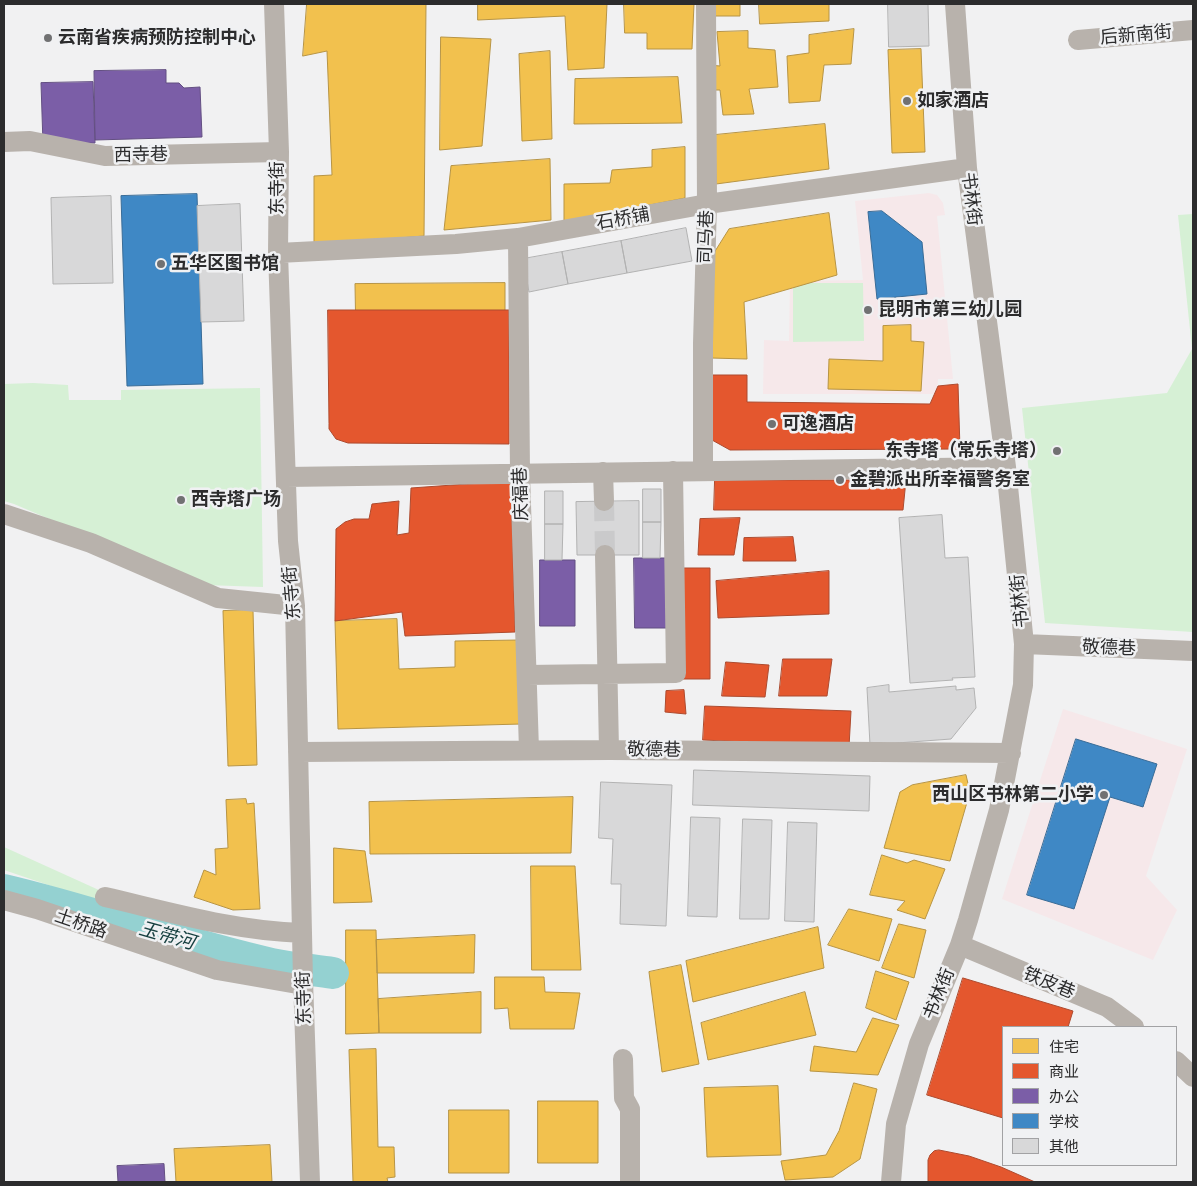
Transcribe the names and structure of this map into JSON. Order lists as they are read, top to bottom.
{
  "streets": {
    "street": [
      "后新南街",
      "西寺巷",
      "东寺街",
      "书林街",
      "石桥铺",
      "司马巷",
      "庆福巷",
      "敬德巷",
      "土桥路",
      "铁皮巷"
    ]
  },
  "crossings": [
    ["西寺巷", "东寺街"],
    ["东寺街", "石桥铺"],
    ["东寺街", "敬德巷"],
    ["东寺街", "土桥路"],
    ["书林街", "石桥铺"],
    ["书林街", "敬德巷"],
    ["书林街", "铁皮巷"],
    ["石桥铺", "司马巷"],
    ["石桥铺", "庆福巷"],
    ["庆福巷", "敬德巷"]
  ],
  "water": ["玉带河"],
  "places": [
    "云南省疾病预防控制中心",
    "如家酒店",
    "五华区图书馆",
    "昆明市第三幼儿园",
    "可逸酒店",
    "东寺塔（常乐寺塔）",
    "金碧派出所幸福警务室",
    "西寺塔广场",
    "西山区书林第二小学"
  ],
  "legend": [
    "住宅",
    "商业",
    "办公",
    "学校",
    "其他"
  ]
}
